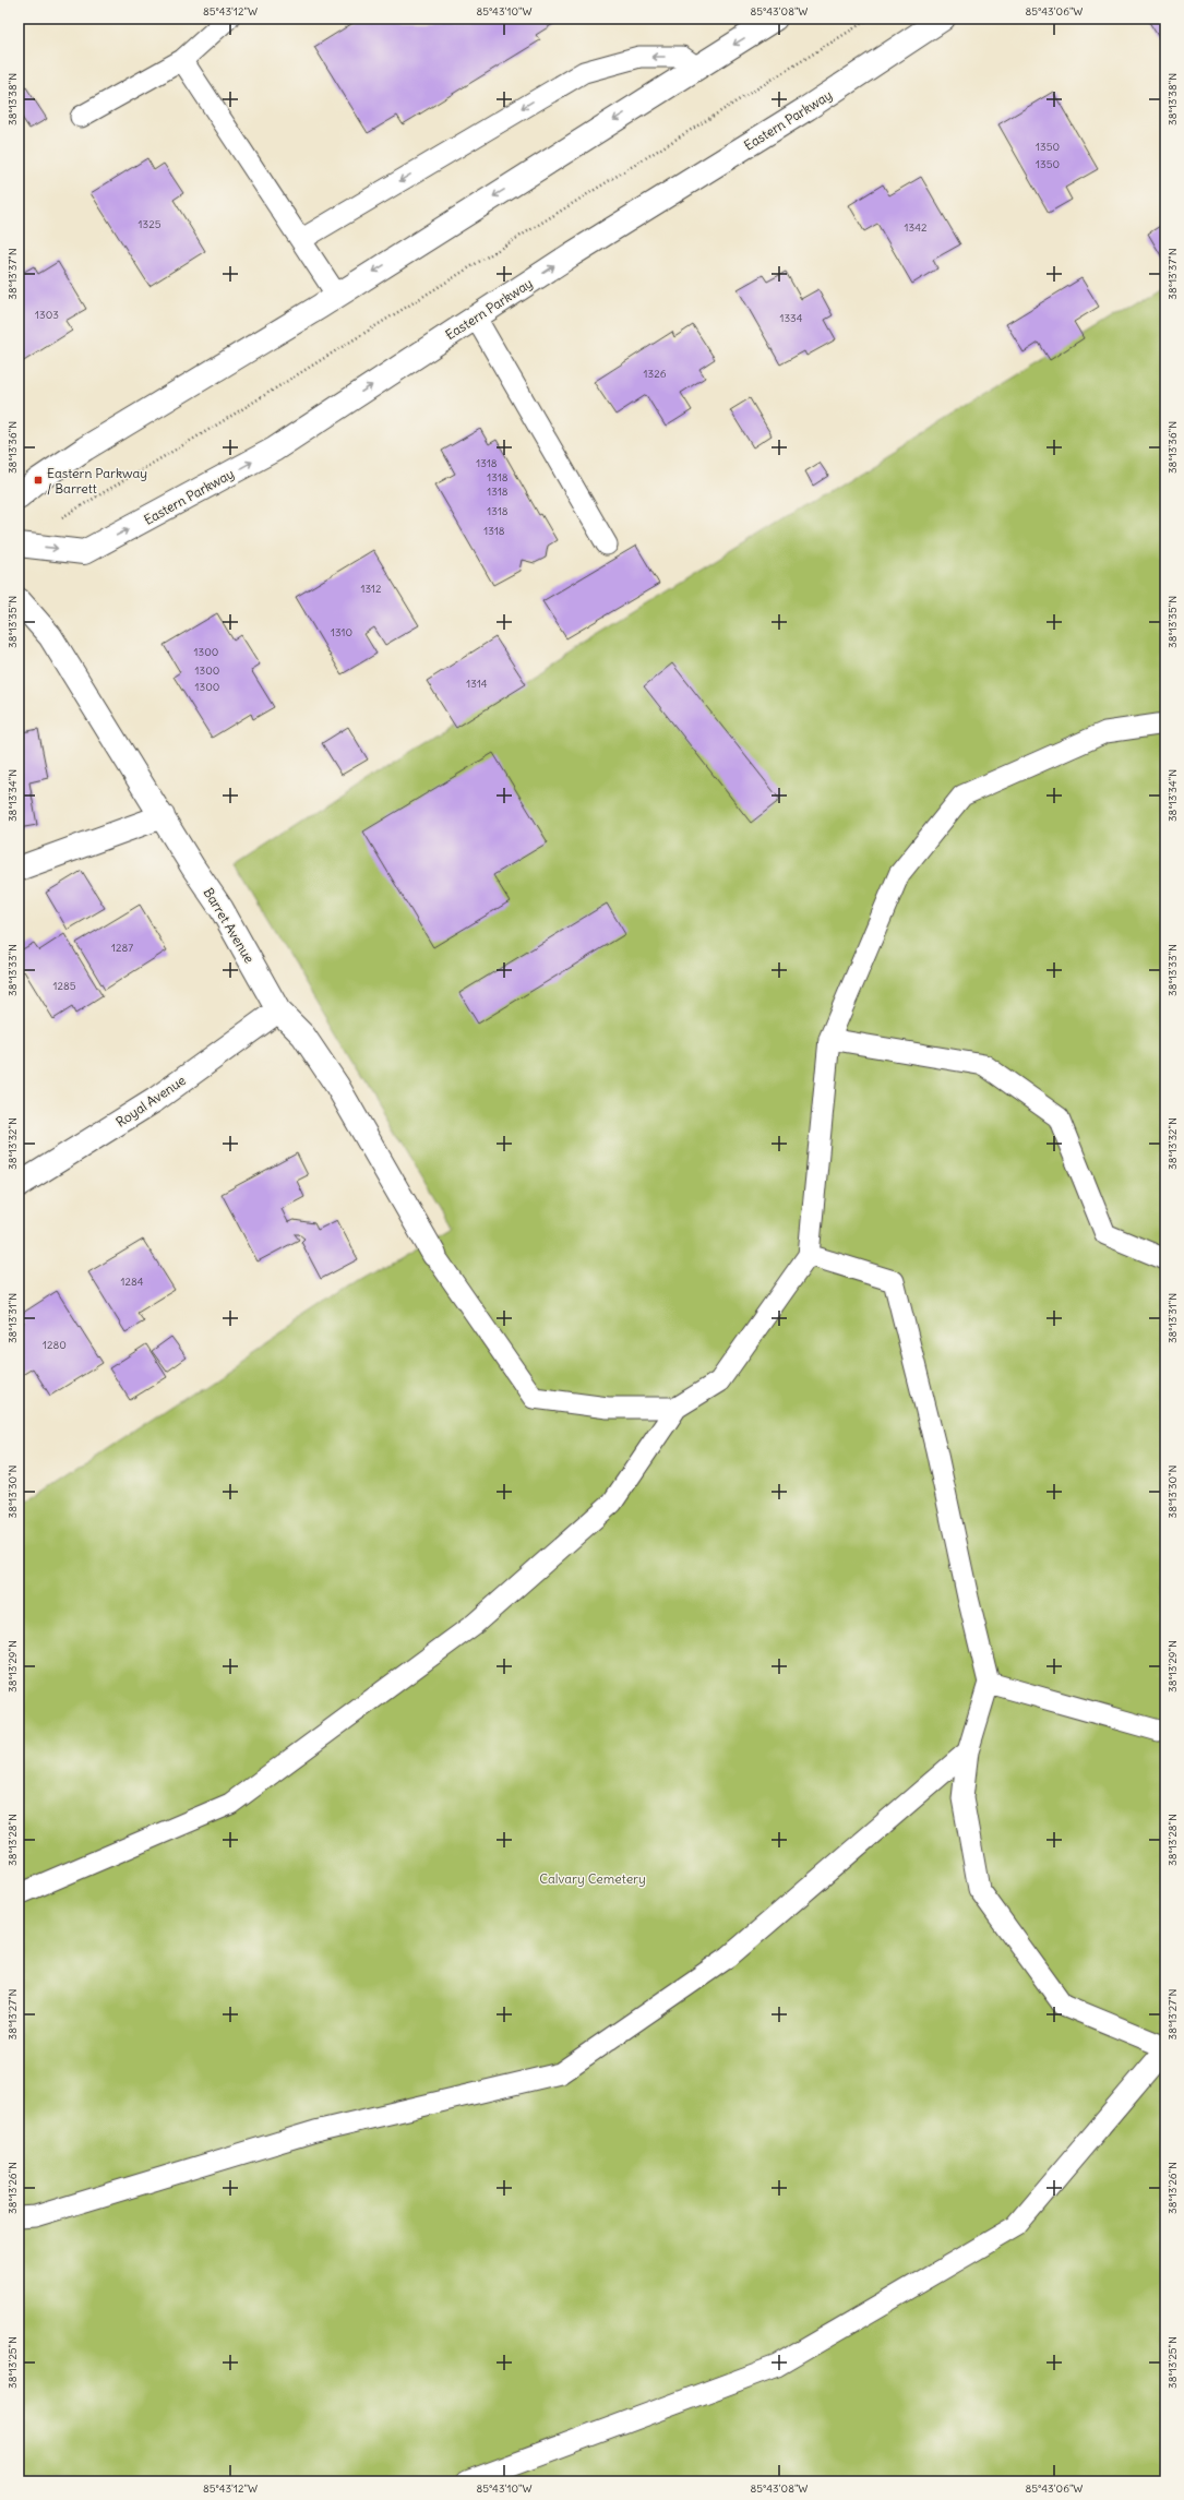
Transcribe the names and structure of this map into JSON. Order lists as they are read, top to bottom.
{
  "streets": {
    "main road": ["Eastern Parkway", "Barret Avenue", "Royal Avenue"]
  },
  "crossings": [
    ["Barret Avenue", "Royal Avenue"]
  ],
  "parks": ["Calvary Cemetery"],
  "places": {
    "transit": ["Eastern Parkway / Barrett"]
  },
  "house_numbers": [
    "1350",
    "1350",
    "1325",
    "1342",
    "1303",
    "1334",
    "1326",
    "1318",
    "1318",
    "1318",
    "1318",
    "1318",
    "1312",
    "1310",
    "1300",
    "1300",
    "1314",
    "1300",
    "1287",
    "1285",
    "1284",
    "1280"
  ],
  "coordinates": [
    "85°43'12\"W",
    "85°43'10\"W",
    "85°43'08\"W",
    "85°43'06\"W",
    "38°13'38\"N",
    "38°13'37\"N",
    "38°13'36\"N",
    "38°13'35\"N",
    "38°13'34\"N",
    "38°13'33\"N",
    "38°13'32\"N",
    "38°13'31\"N",
    "38°13'30\"N",
    "38°13'29\"N",
    "38°13'28\"N",
    "38°13'27\"N",
    "38°13'26\"N",
    "38°13'25\"N"
  ]
}
